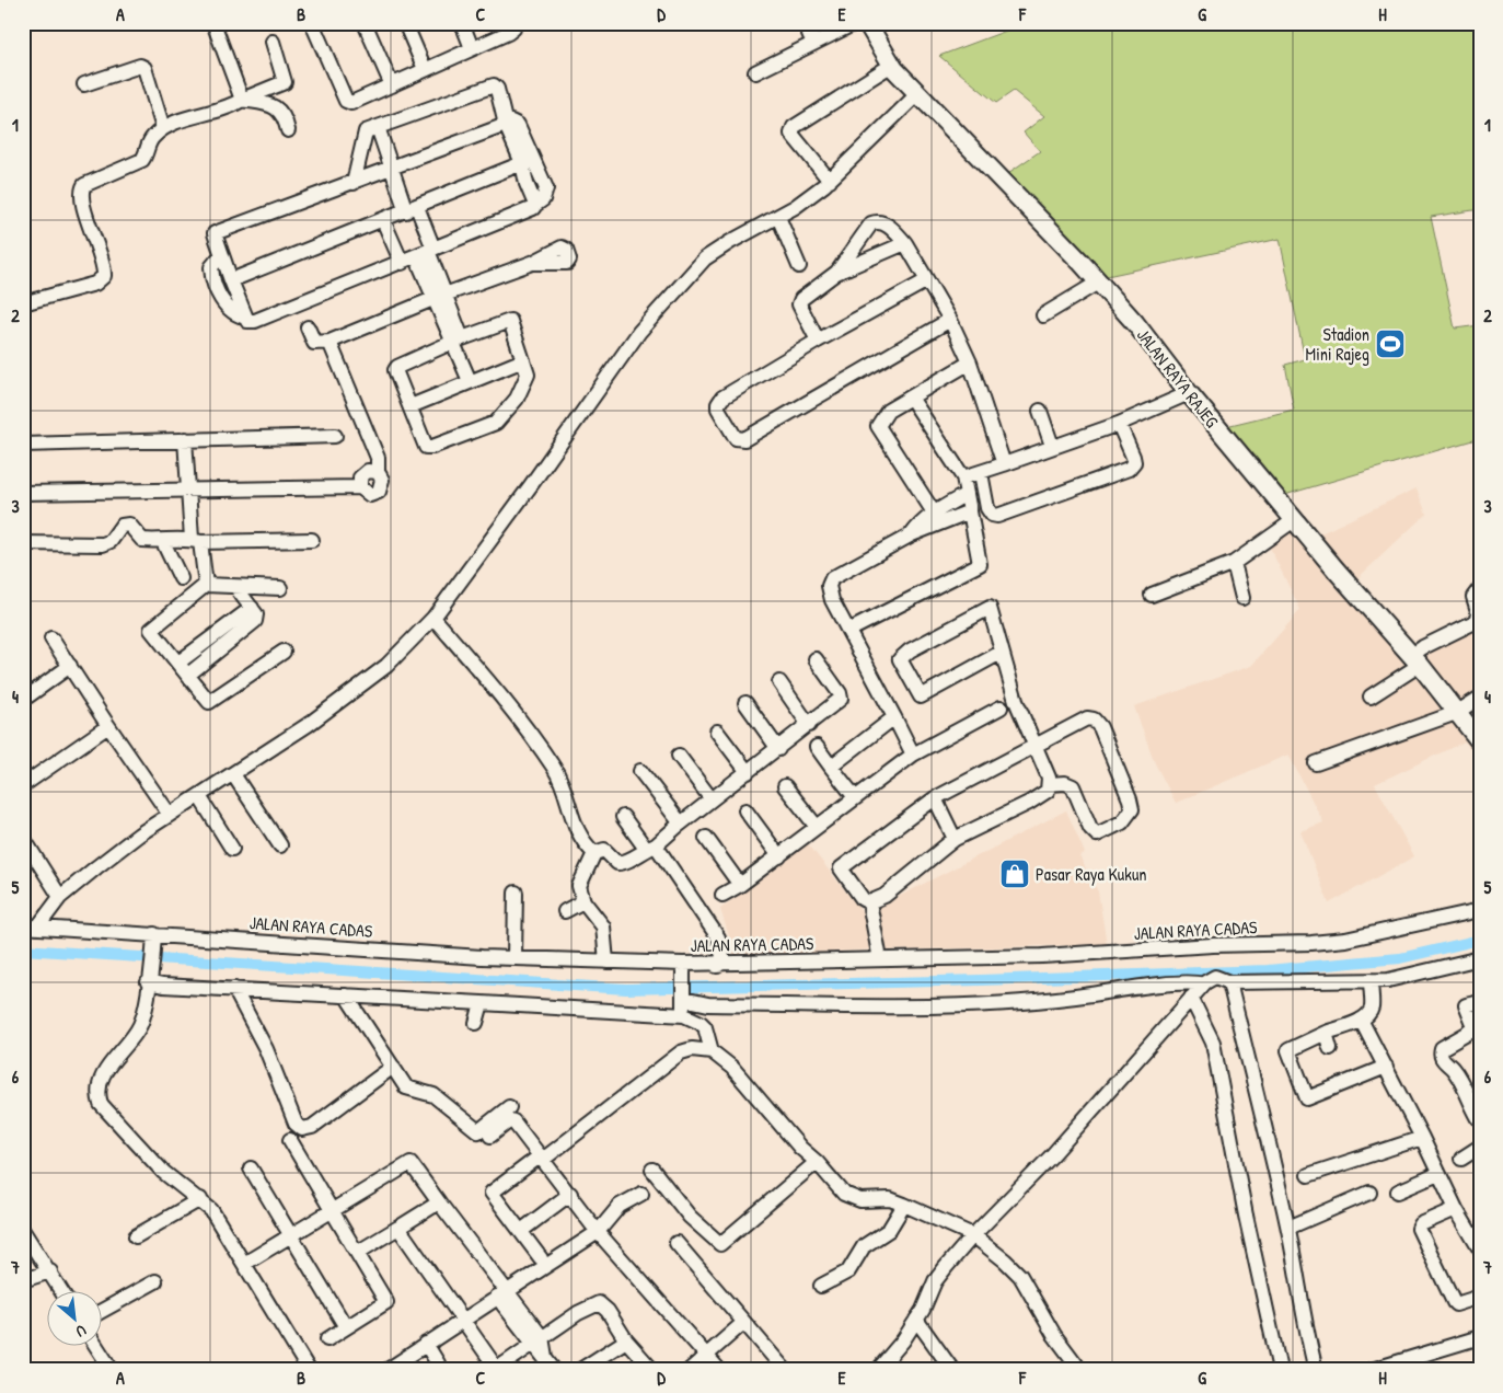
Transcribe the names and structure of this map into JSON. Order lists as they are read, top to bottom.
{
  "streets": {
    "main road": ["JALAN RAYA RAJEG"],
    "street": ["JALAN RAYA CADAS"]
  },
  "places": {
    "sports": ["Stadion Mini Rajeg"],
    "shop": ["Pasar Raya Kukun"]
  },
  "north": "bottom right",
  "grid": {
    "columns": [
      "A",
      "B",
      "C",
      "D",
      "E",
      "F",
      "G",
      "H"
    ],
    "rows": [
      "1",
      "2",
      "3",
      "4",
      "5",
      "6",
      "7"
    ]
  }
}
